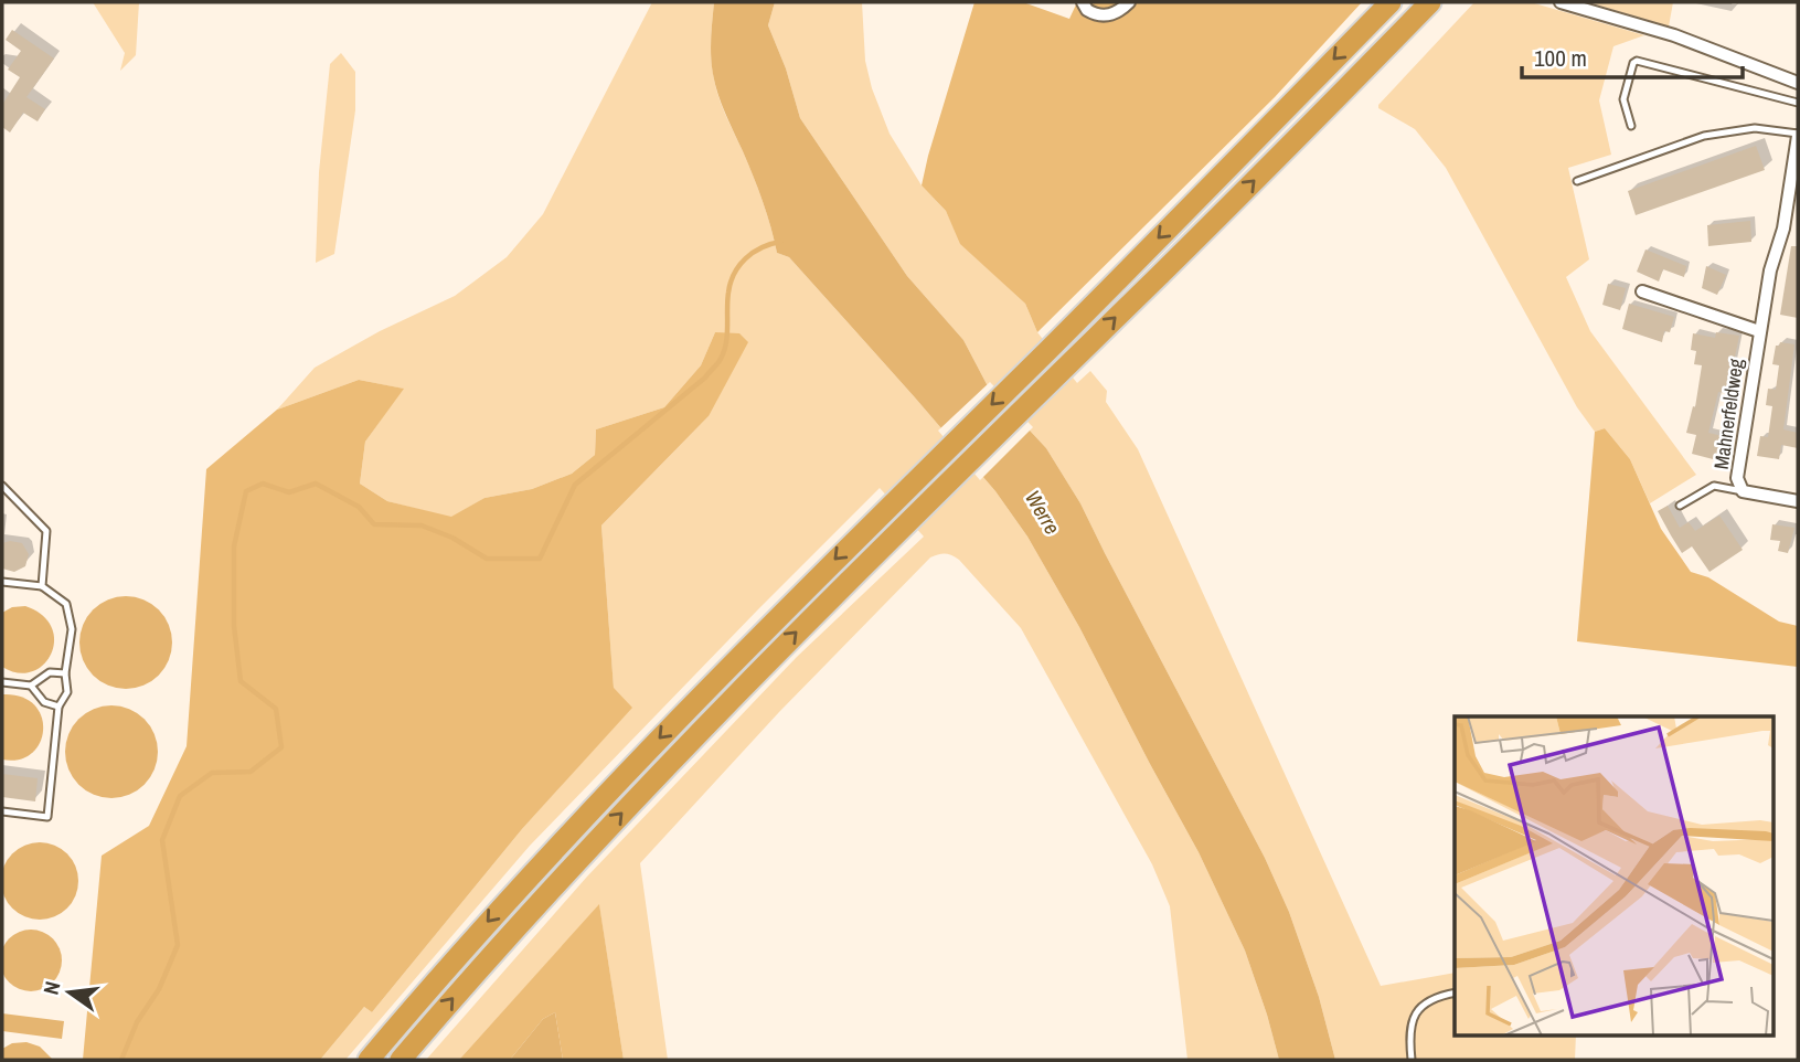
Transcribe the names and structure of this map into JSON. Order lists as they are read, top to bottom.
{
  "streets": {
    "street": ["Mahnerfeldweg"]
  },
  "water": ["Werre"],
  "scale_bar": "100 m",
  "north": "left"
}
